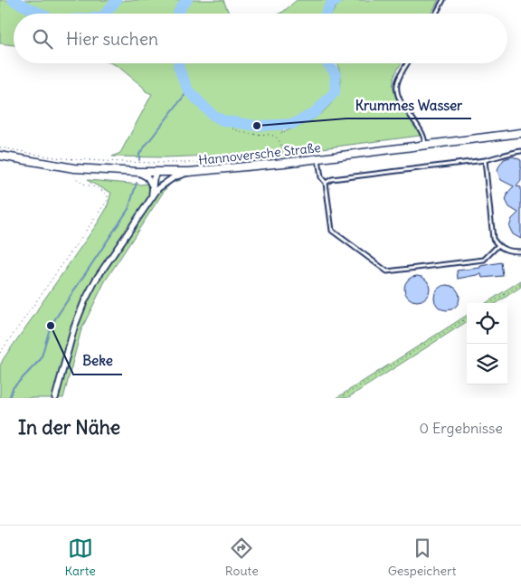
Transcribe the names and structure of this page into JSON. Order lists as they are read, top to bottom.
{
  "streets": {
    "main road": ["Hannoversche Straße"]
  },
  "places": ["Krummes Wasser", "Beke"],
  "page": {
    "search": "Hier suchen",
    "heading": ["In der Nähe", "0 Ergebnisse"],
    "nav": ["Karte", "Route", "Gespeichert"]
  }
}
